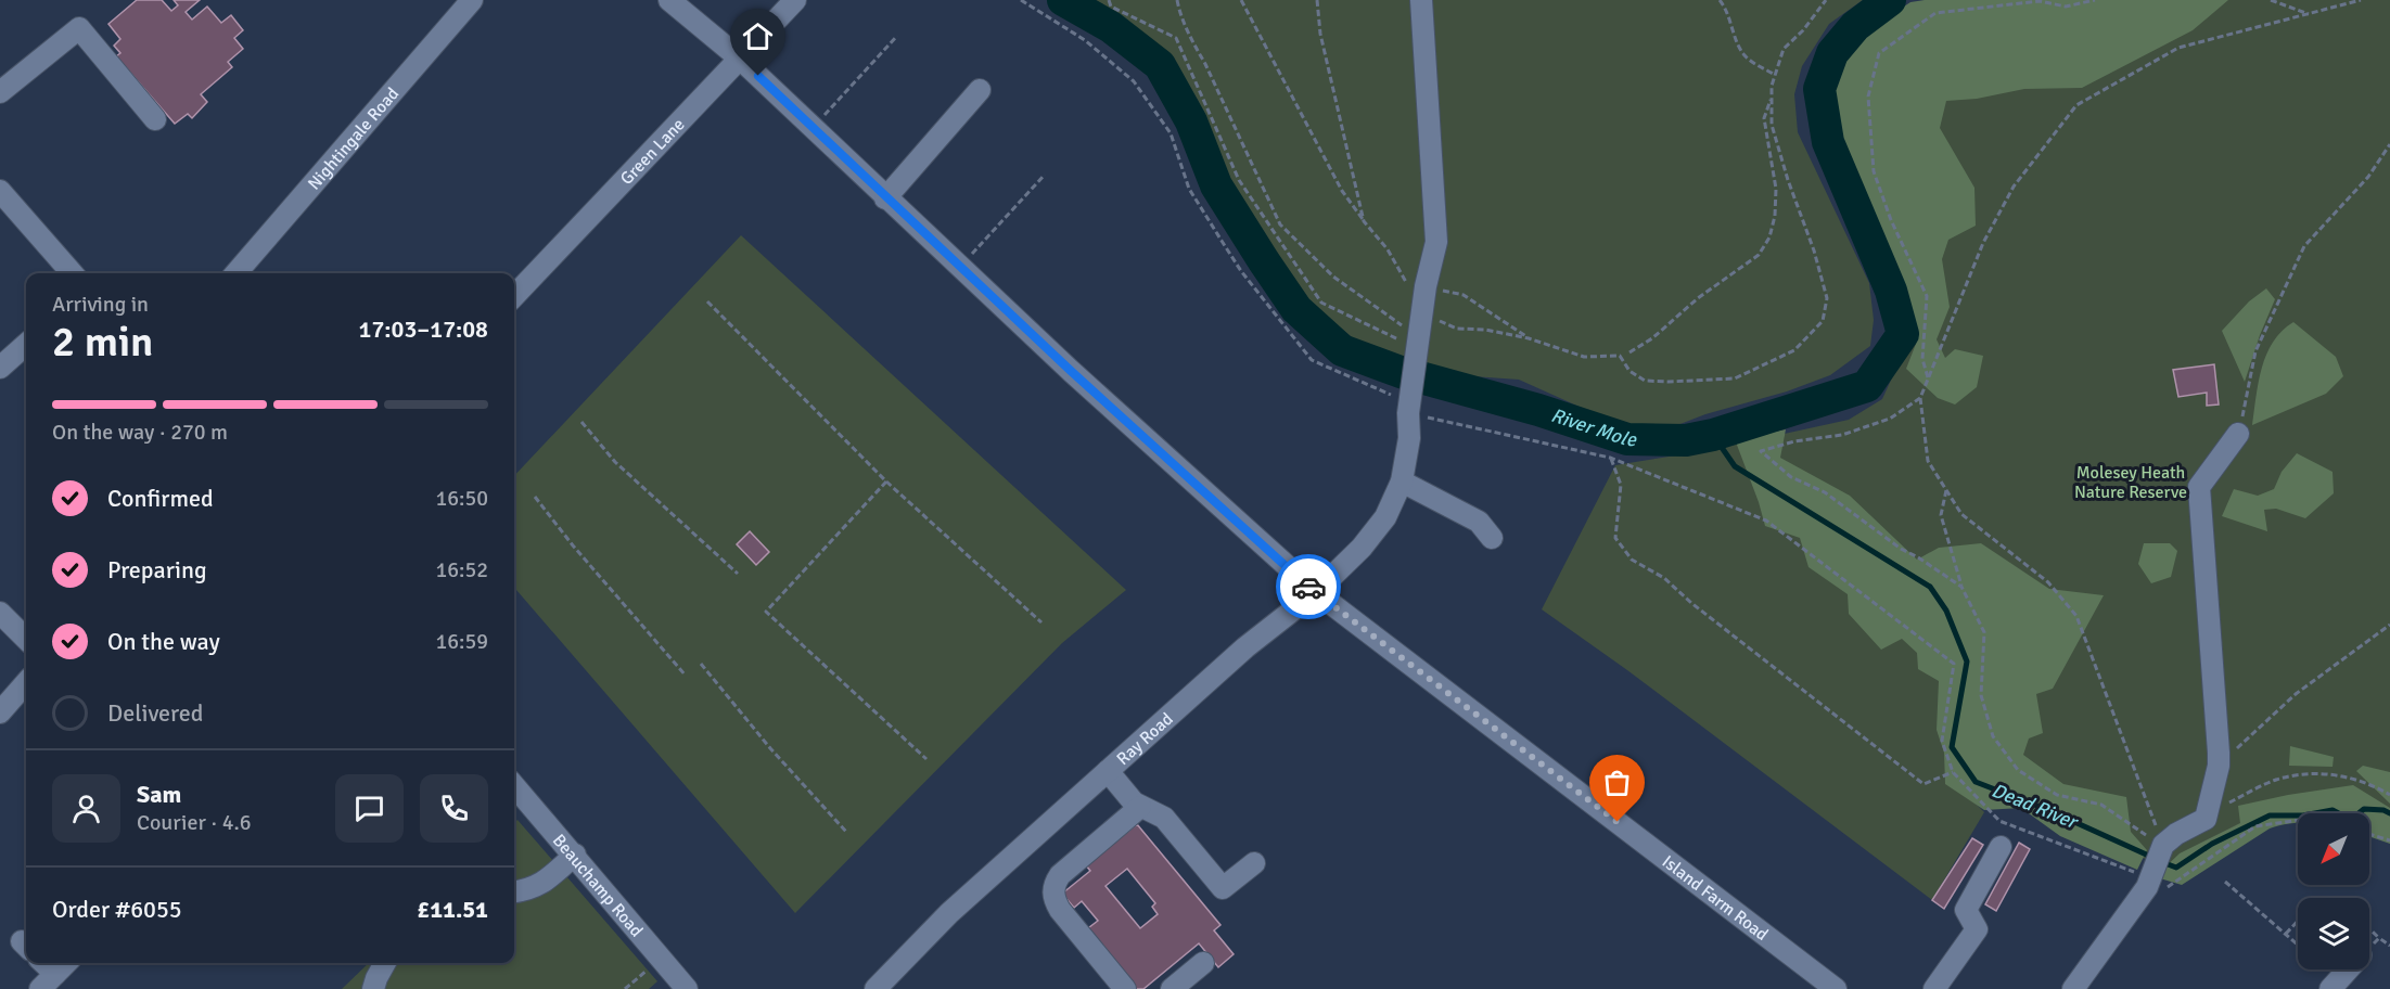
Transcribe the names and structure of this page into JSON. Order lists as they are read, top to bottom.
{
  "streets": {
    "street": [
      "Nightingale Road",
      "Green Lane",
      "Ray Road",
      "Beauchamp Road",
      "Island Farm Road"
    ]
  },
  "crossings": [
    ["Green Lane", "Island Farm Road"],
    ["Ray Road", "Island Farm Road"]
  ],
  "water": ["River Mole", "Dead River"],
  "parks": ["Molesey Heath Nature Reserve"],
  "north": "bottom left",
  "page": {
    "heading": ["2 min", "Arriving in", "17:03–17:08"],
    "panel": [
      "Sam",
      "Courier · 4.6",
      "Order #6055",
      "£11.51"
    ],
    "bar": "On the way · 270 m",
    "list": [
      ["Confirmed", "16:50"],
      ["Preparing", "16:52"],
      ["On the way", "16:59"],
      "Delivered"
    ]
  }
}
